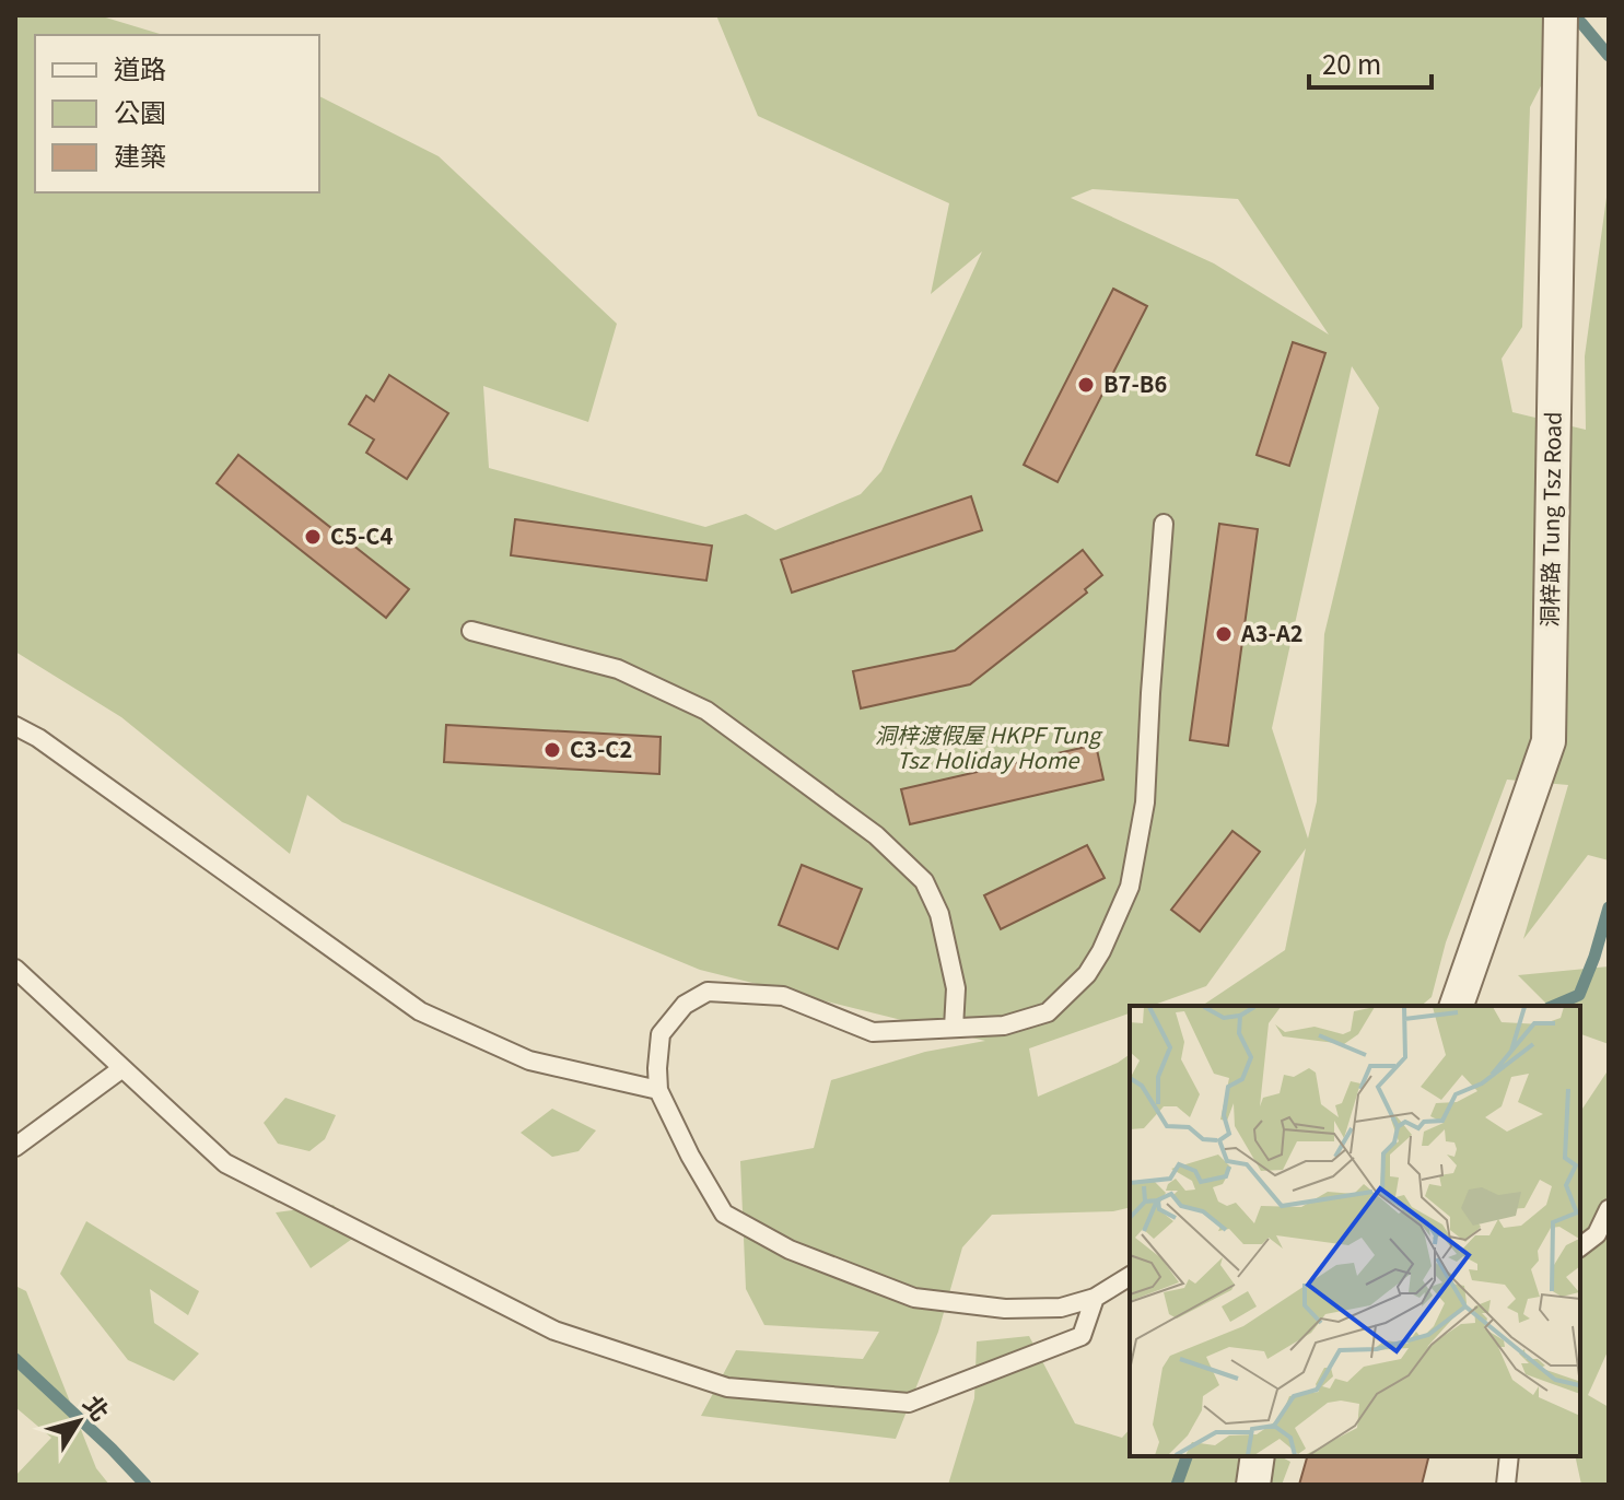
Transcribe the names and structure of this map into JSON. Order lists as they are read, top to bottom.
{
  "streets": {
    "street": ["洞梓路 Tung Tsz Road"]
  },
  "parks": ["洞梓渡假屋 HKPF Tung Tsz Holiday Home"],
  "places": [
    "B7-B6",
    "C5-C4",
    "A3-A2",
    "C3-C2"
  ],
  "legend": ["道路", "公園", "建築"],
  "scale_bar": "20 m",
  "north": "top right"
}
